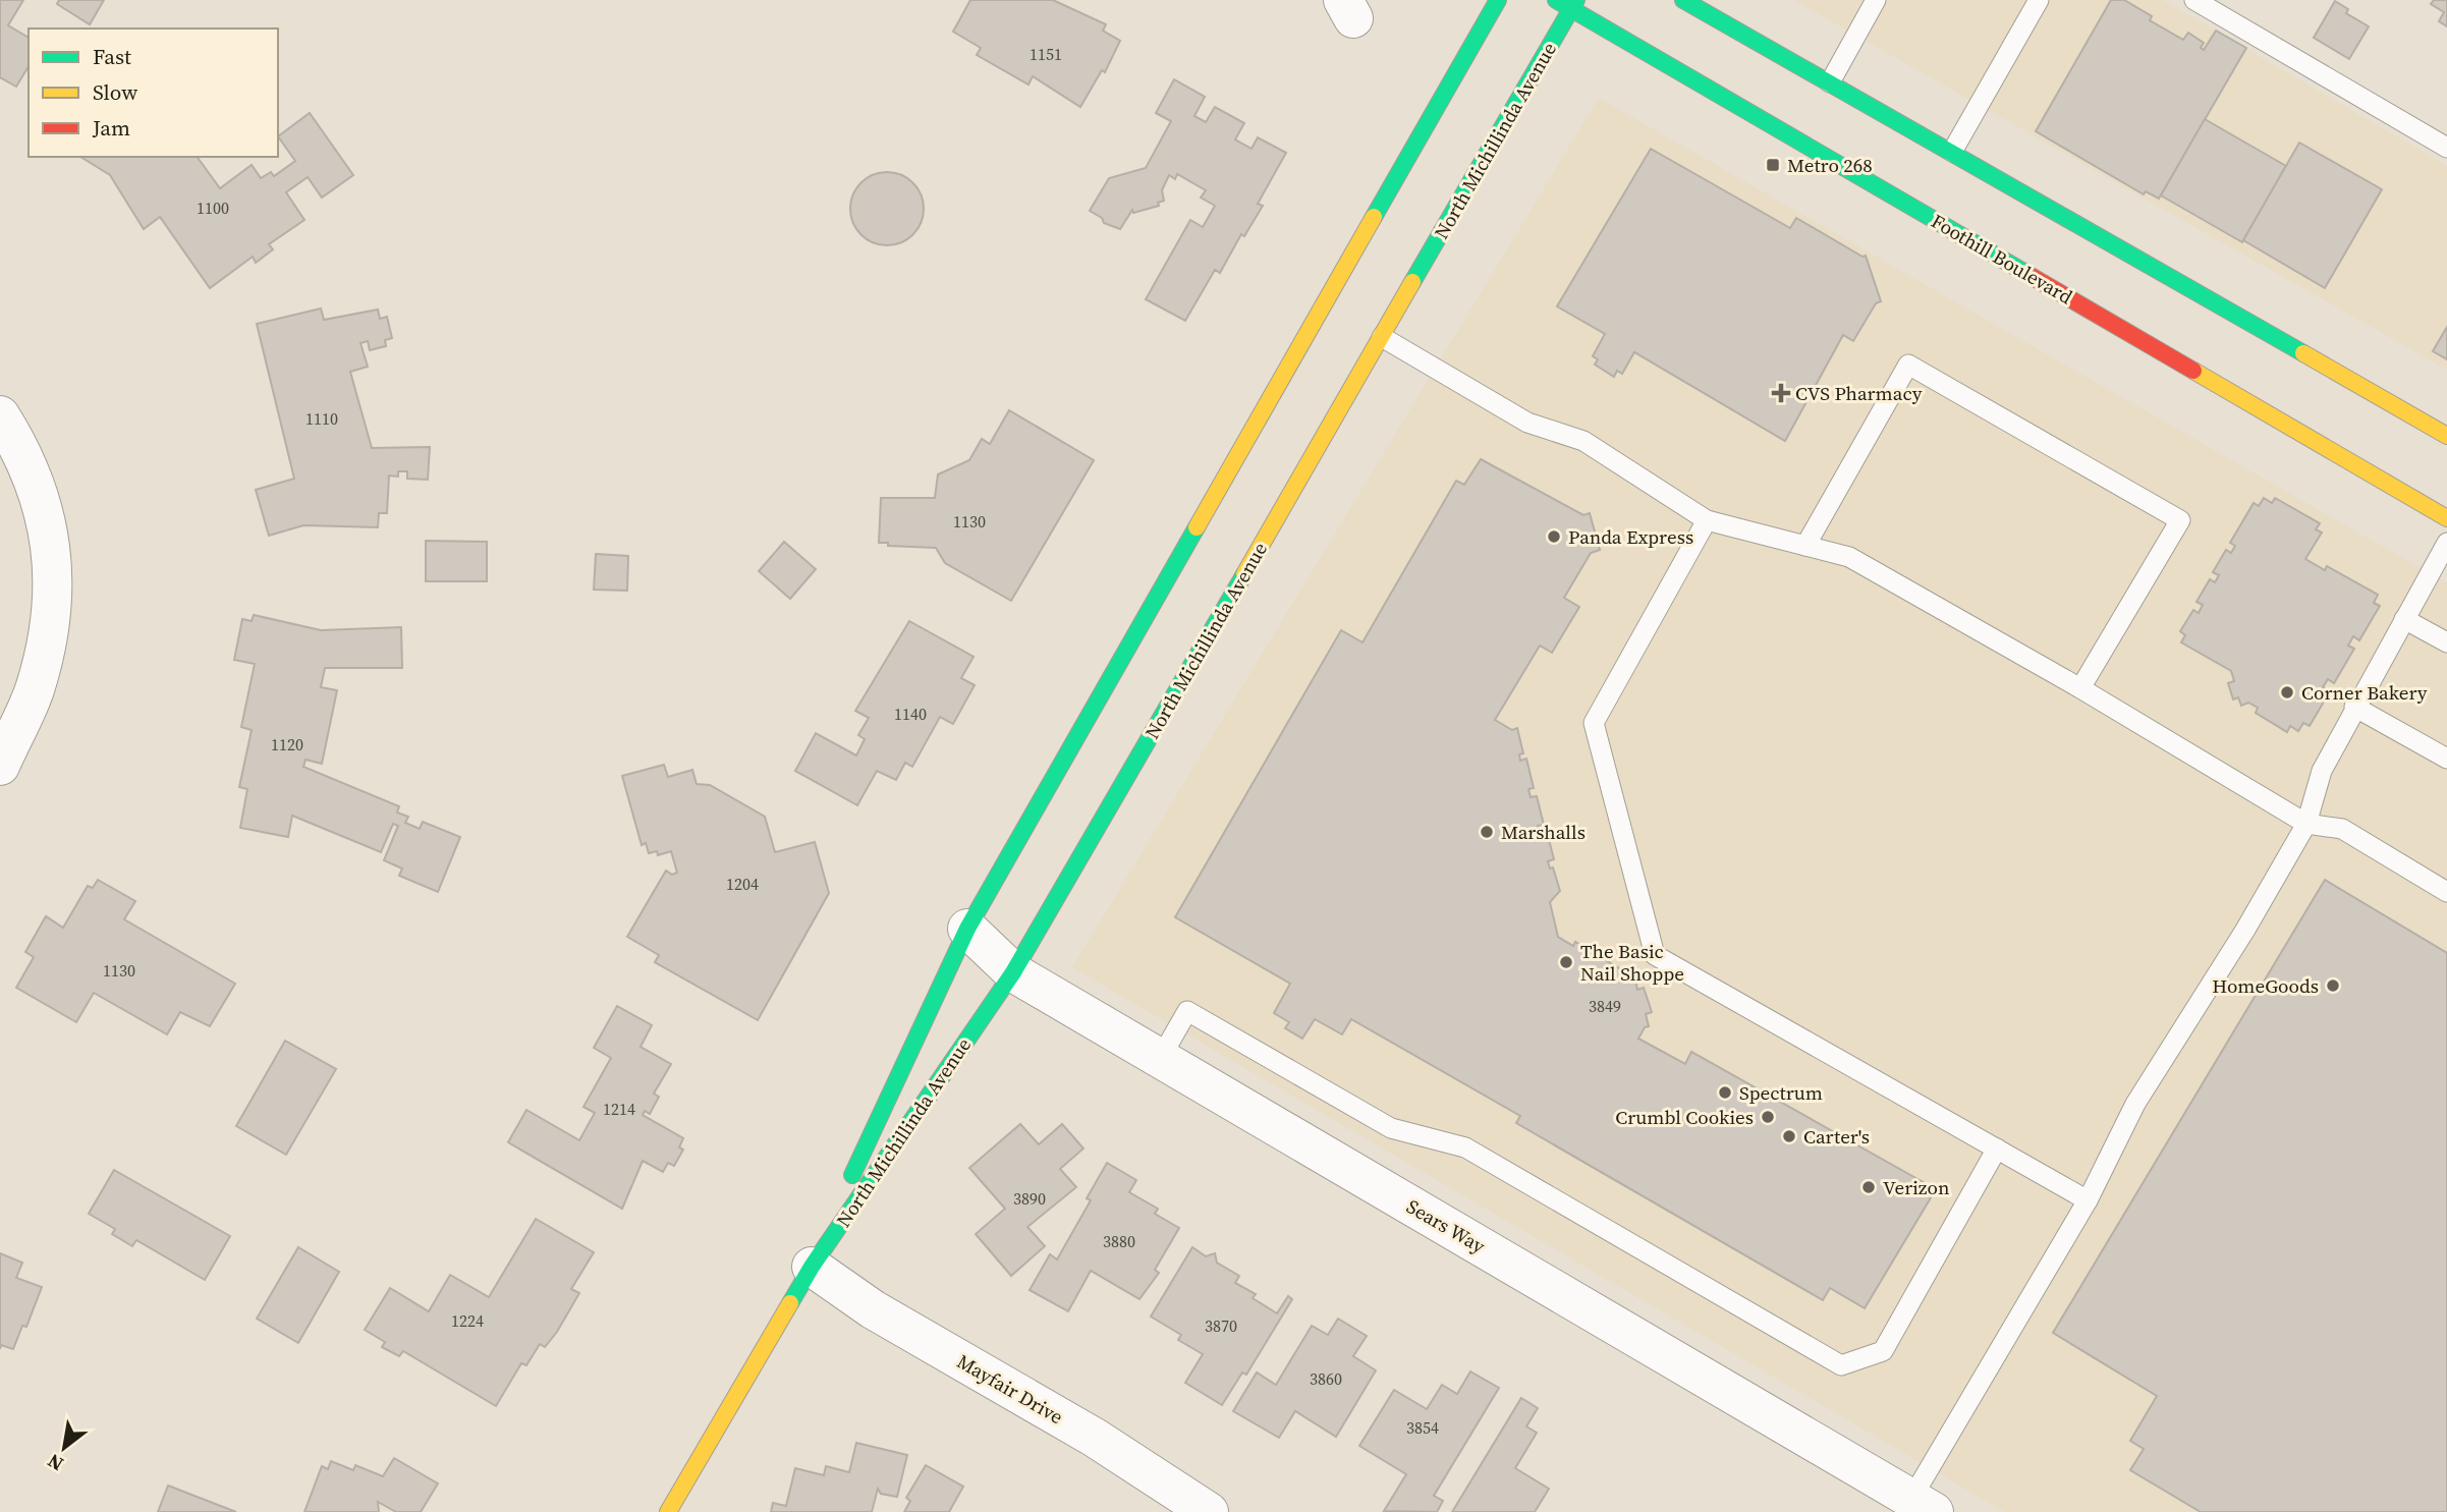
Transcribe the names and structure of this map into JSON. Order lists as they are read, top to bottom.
{
  "streets": {
    "main road": ["North Michillinda Avenue", "Foothill Boulevard"],
    "street": ["Sears Way", "Mayfair Drive"]
  },
  "crossings": [
    ["North Michillinda Avenue", "Foothill Boulevard"],
    ["North Michillinda Avenue", "Sears Way"],
    ["North Michillinda Avenue", "Mayfair Drive"]
  ],
  "places": {
    "transit": ["Metro 268"],
    "health": ["CVS Pharmacy"],
    "other": [
      "Panda Express",
      "Corner Bakery",
      "Marshalls",
      "The Basic Nail Shoppe",
      "HomeGoods",
      "Spectrum",
      "Crumbl Cookies",
      "Carter's",
      "Verizon"
    ]
  },
  "house_numbers": [
    "1151",
    "1100",
    "1110",
    "1130",
    "1140",
    "1120",
    "1204",
    "1130",
    "3849",
    "1214",
    "3890",
    "3880",
    "1224",
    "3870",
    "3860",
    "3854"
  ],
  "legend": ["Fast", "Slow", "Jam"],
  "north": "bottom left"
}
